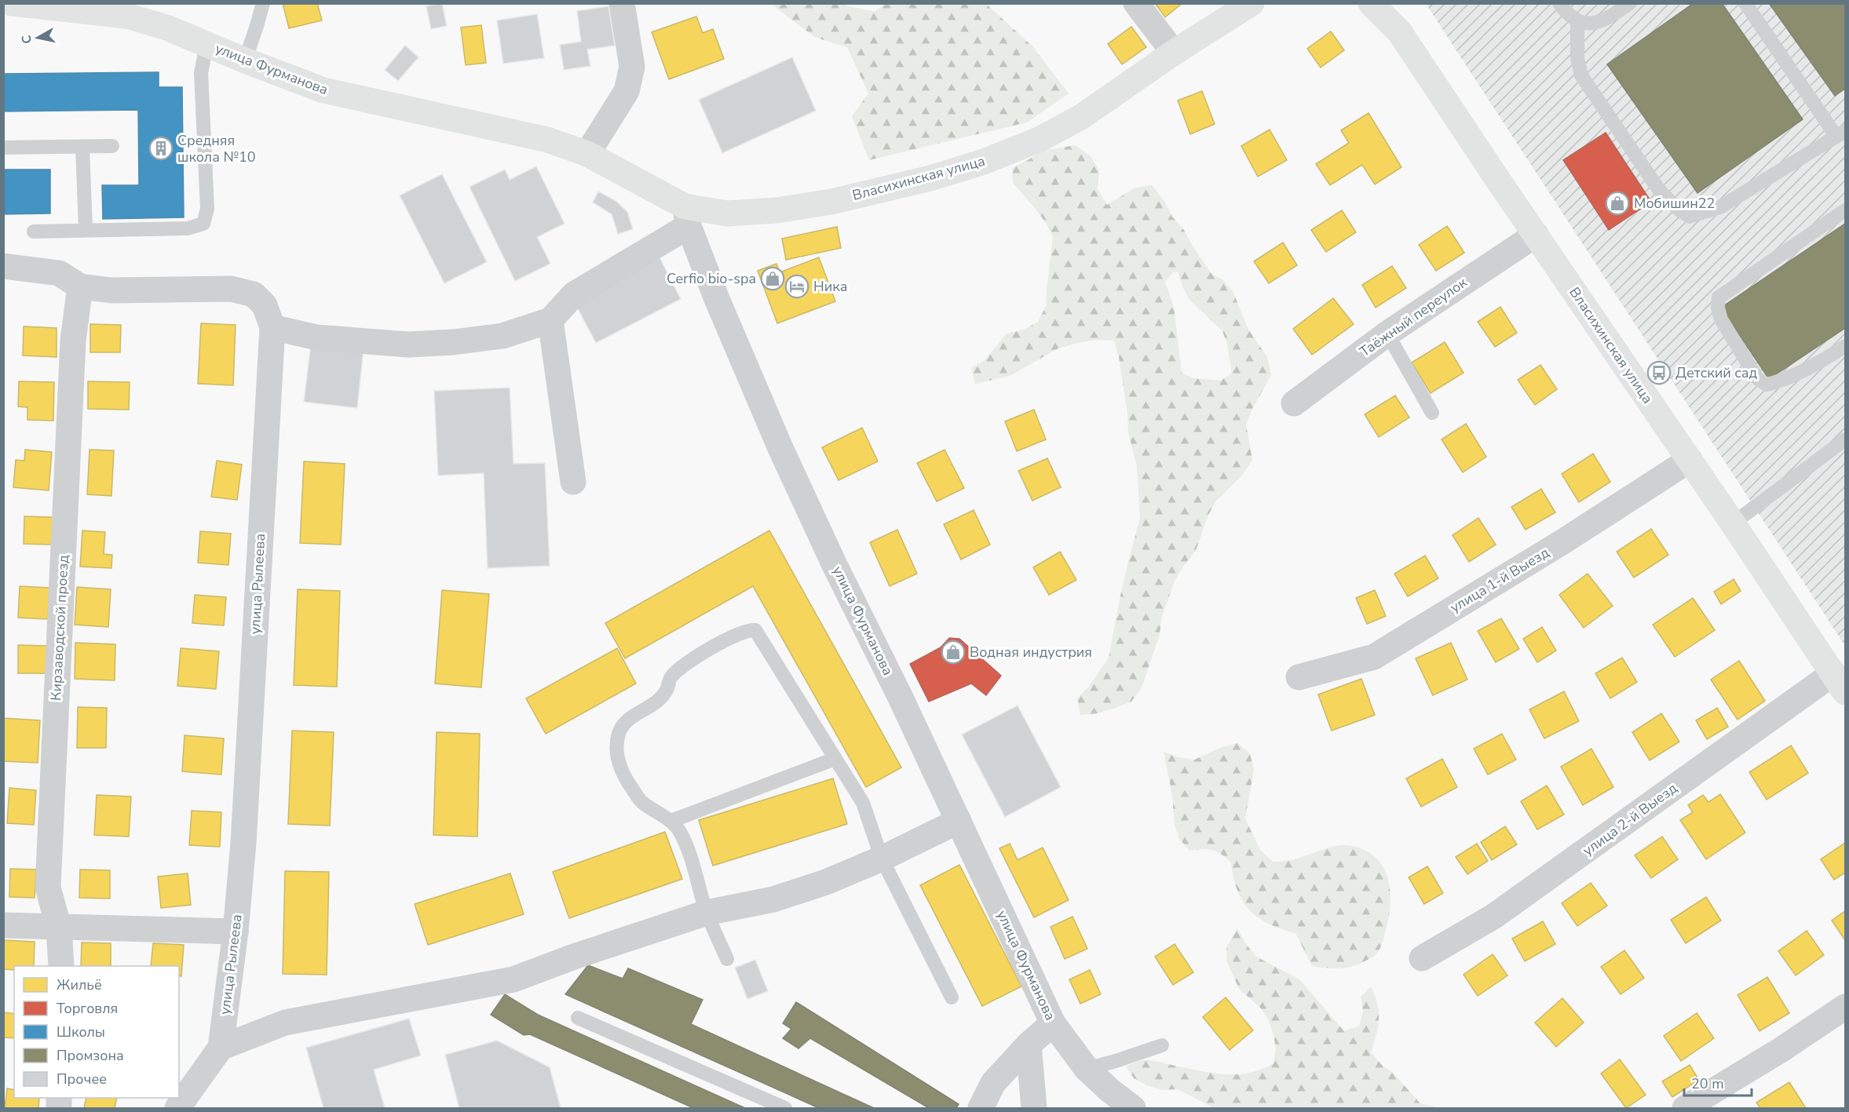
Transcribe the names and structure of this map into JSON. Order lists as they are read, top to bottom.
{
  "streets": {
    "street": [
      "улица Фурманова",
      "Власихинская улица",
      "Таёжный переулок",
      "улица 1-й Выезд",
      "улица Рылеева",
      "Кирзаводской проезд",
      "улица 2-й Выезд"
    ]
  },
  "crossings": [
    ["улица Фурманова", "Власихинская улица"],
    ["Власихинская улица", "Таёжный переулок"],
    ["Власихинская улица", "улица 1-й Выезд"],
    ["Власихинская улица", "улица 2-й Выезд"]
  ],
  "places": {
    "building": ["Средняя школа №10"],
    "shop": ["Мобишин22", "Cerfio bio-spa", "Водная индустрия"],
    "hotel": ["Ника"],
    "bus stop": ["Детский сад"]
  },
  "legend": [
    "Жильё",
    "Торговля",
    "Школы",
    "Промзона",
    "Прочее"
  ],
  "scale_bar": "20 m",
  "north": "left"
}
